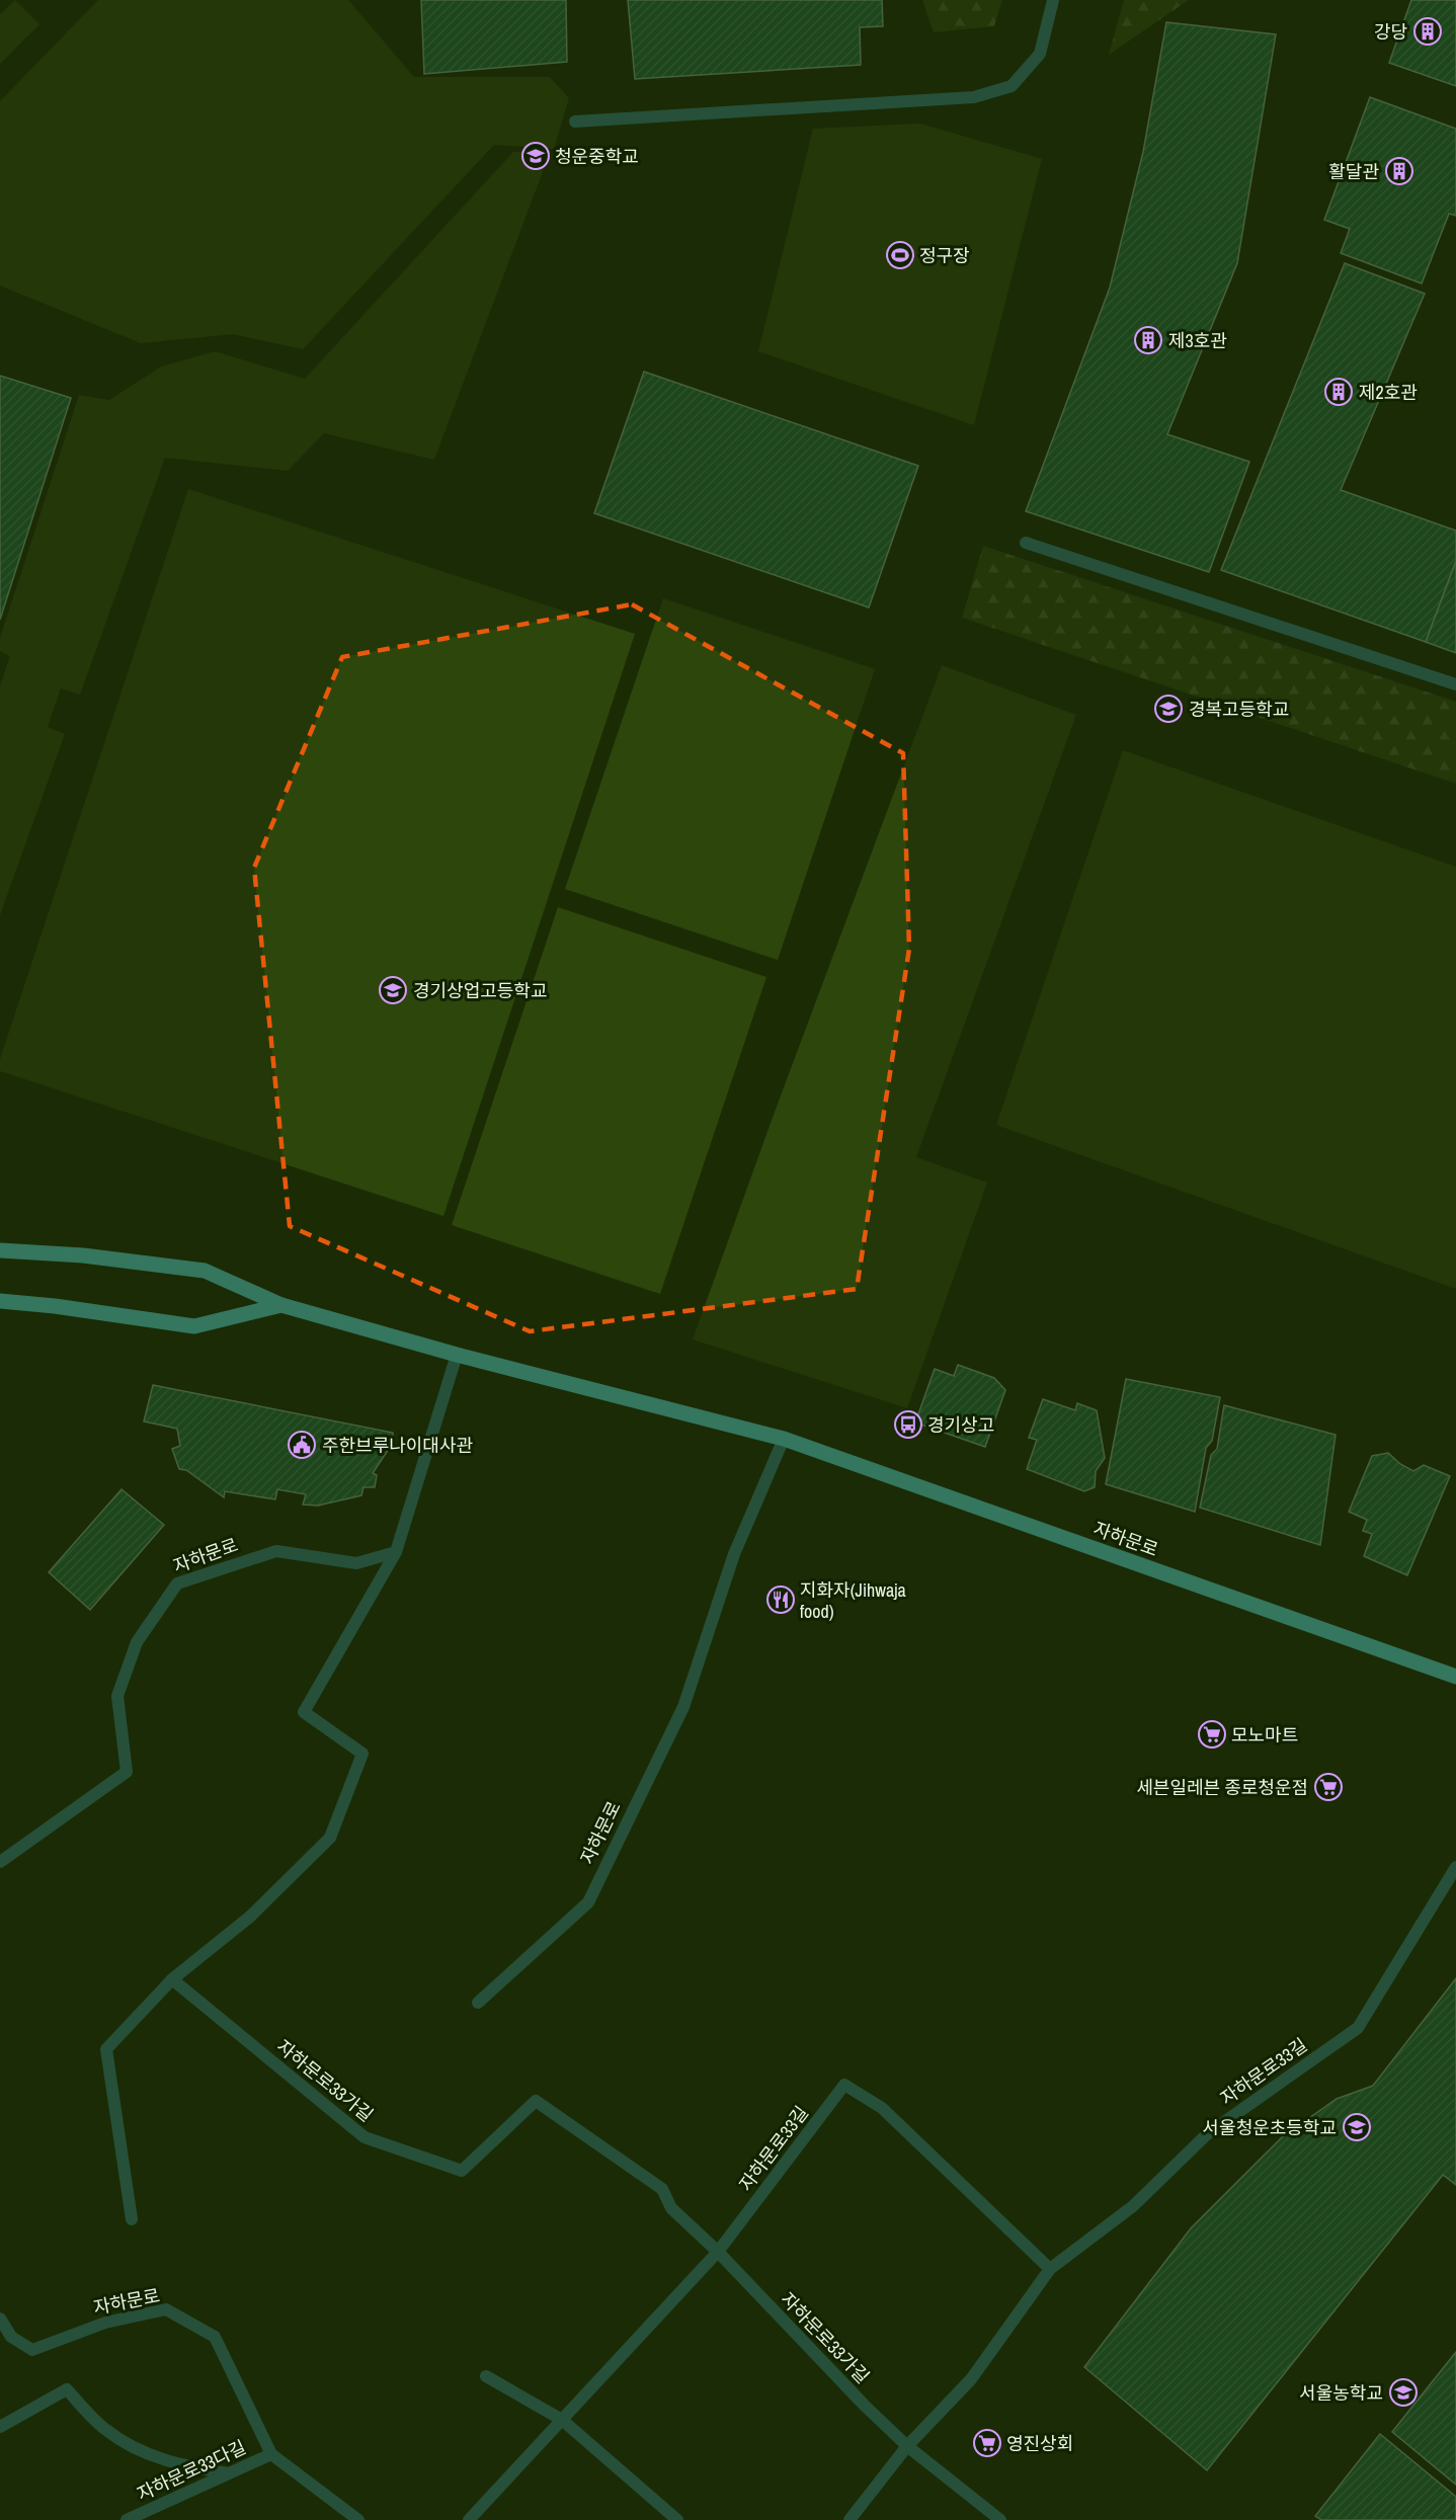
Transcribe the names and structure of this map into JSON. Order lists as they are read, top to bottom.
{
  "streets": {
    "main road": ["자하문로"],
    "street": ["자하문로33길", "자하문로33가길", "자하문로33다길"]
  },
  "crossings": [
    ["자하문로", "자하문로33다길"],
    ["자하문로33길", "자하문로33가길"]
  ],
  "places": {
    "building": [
      "강당",
      "활달관",
      "제3호관",
      "제2호관"
    ],
    "school or university": [
      "청운중학교",
      "경복고등학교",
      "경기상업고등학교",
      "서울청운초등학교",
      "서울농학교"
    ],
    "sports": ["정구장"],
    "bus stop": ["경기상고"],
    "public building": ["주한브루나이대사관"],
    "restaurant": ["지화자(Jihwaja food)"],
    "supermarket": ["모노마트", "세븐일레븐 종로청운점", "영진상회"]
  }
}
